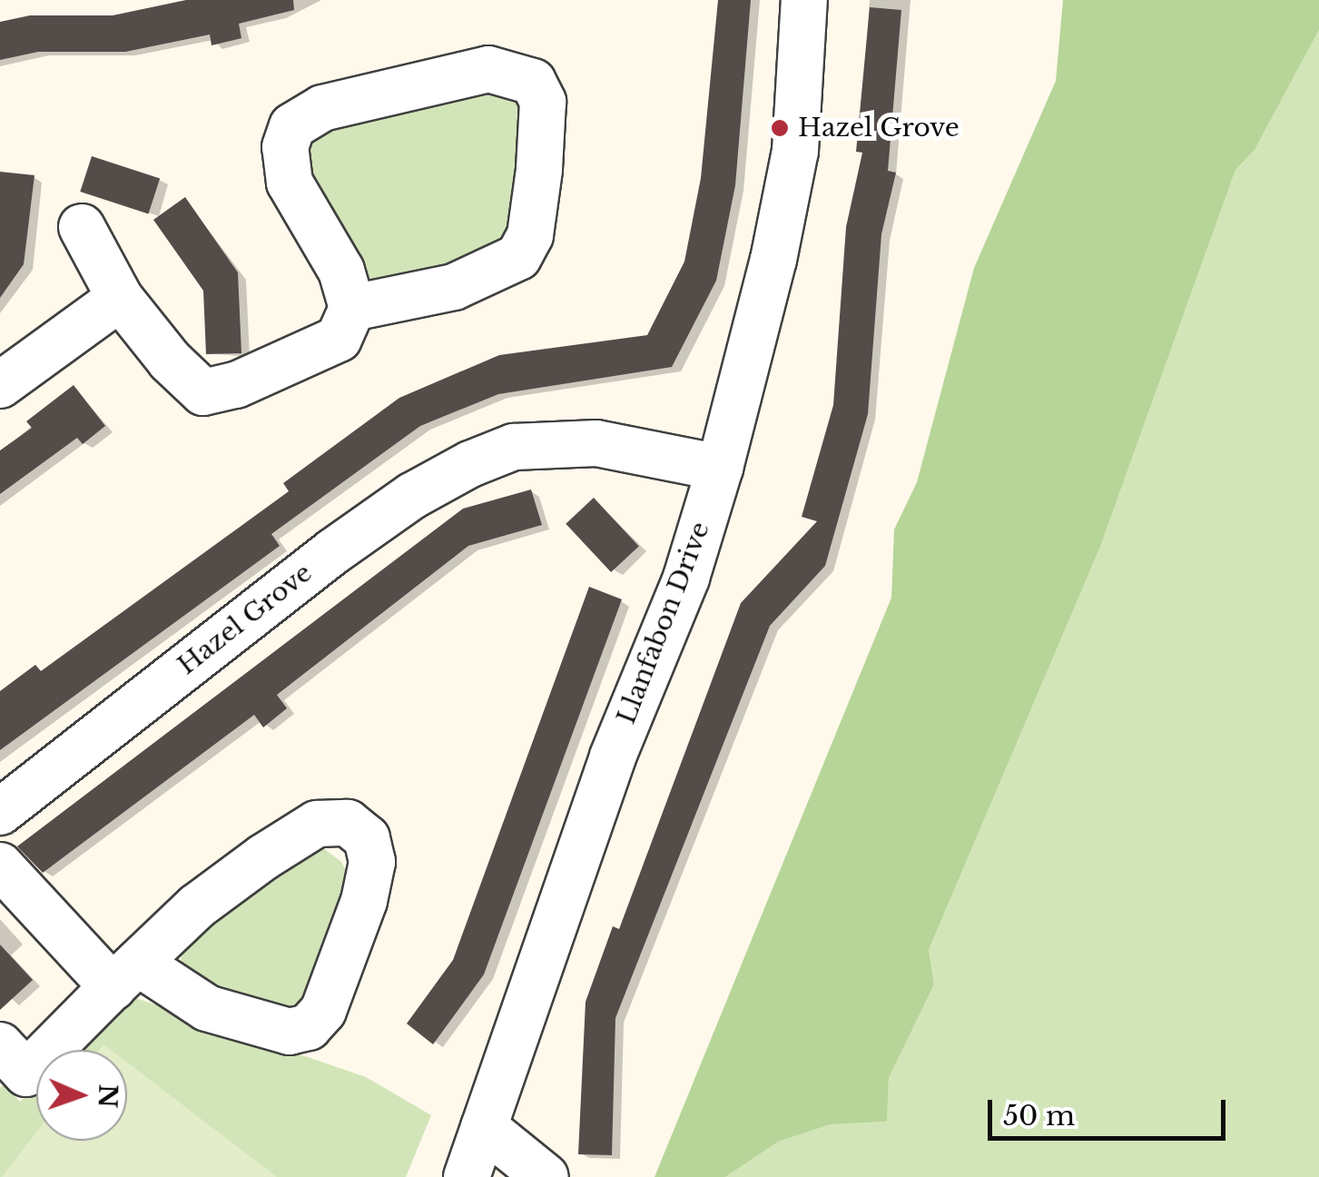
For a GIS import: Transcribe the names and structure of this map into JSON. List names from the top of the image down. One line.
{"streets":{"street":["Hazel Grove","Llanfabon Drive"]},"crossings":[["Hazel Grove","Llanfabon Drive"]],"places":["Hazel Grove"],"scale_bar":"50 m","north":"right"}
